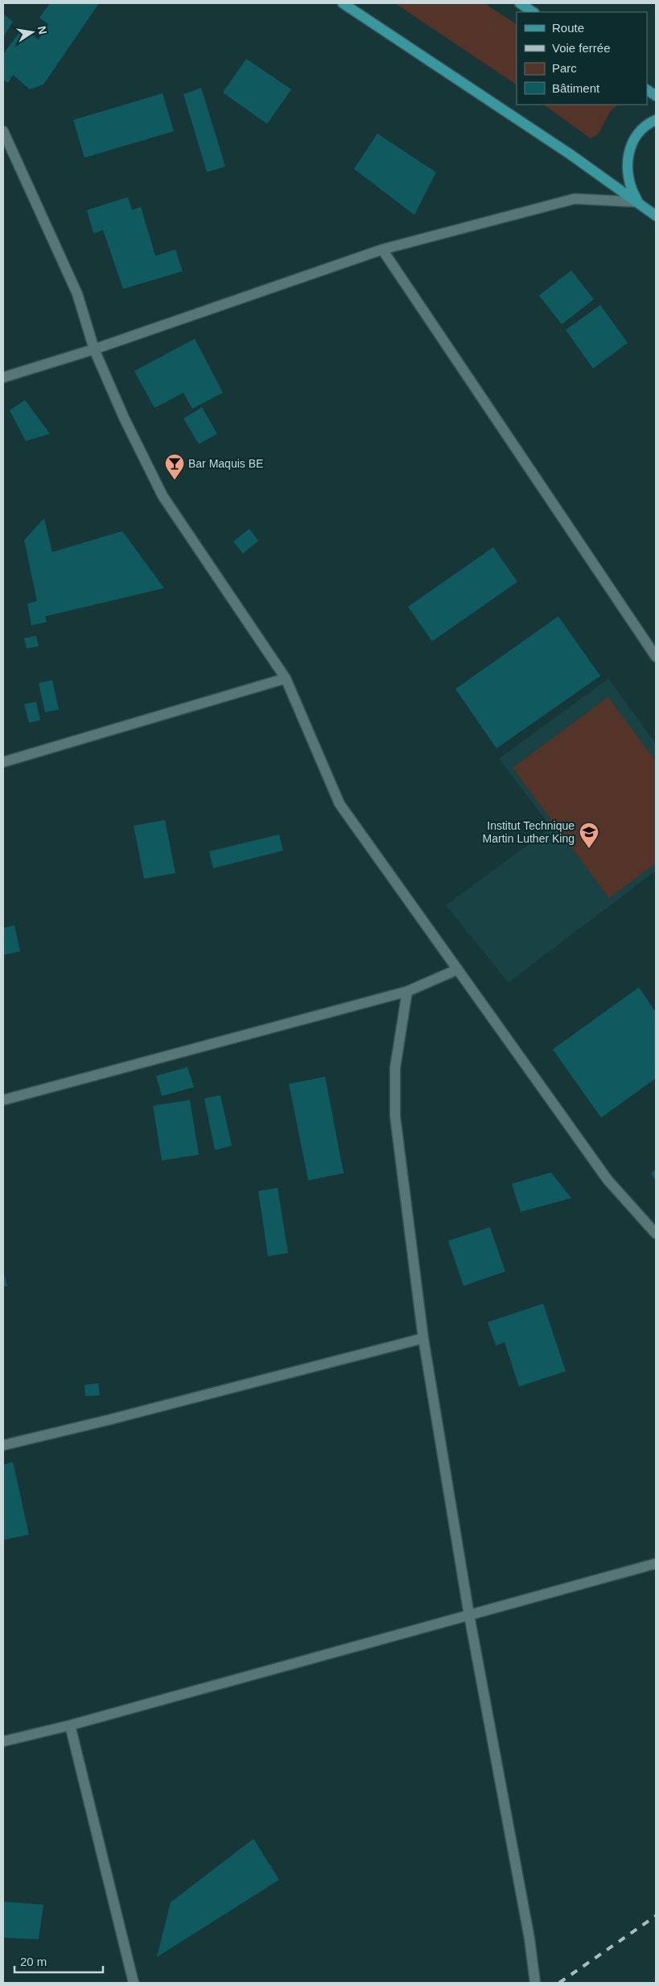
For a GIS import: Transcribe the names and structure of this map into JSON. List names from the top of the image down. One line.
{"places":{"bar":["Bar Maquis BE"],"school or university":["Institut Technique Martin Luther King"]},"legend":["Route","Voie ferrée","Parc","Bâtiment"],"scale_bar":"20 m","north":"right"}
